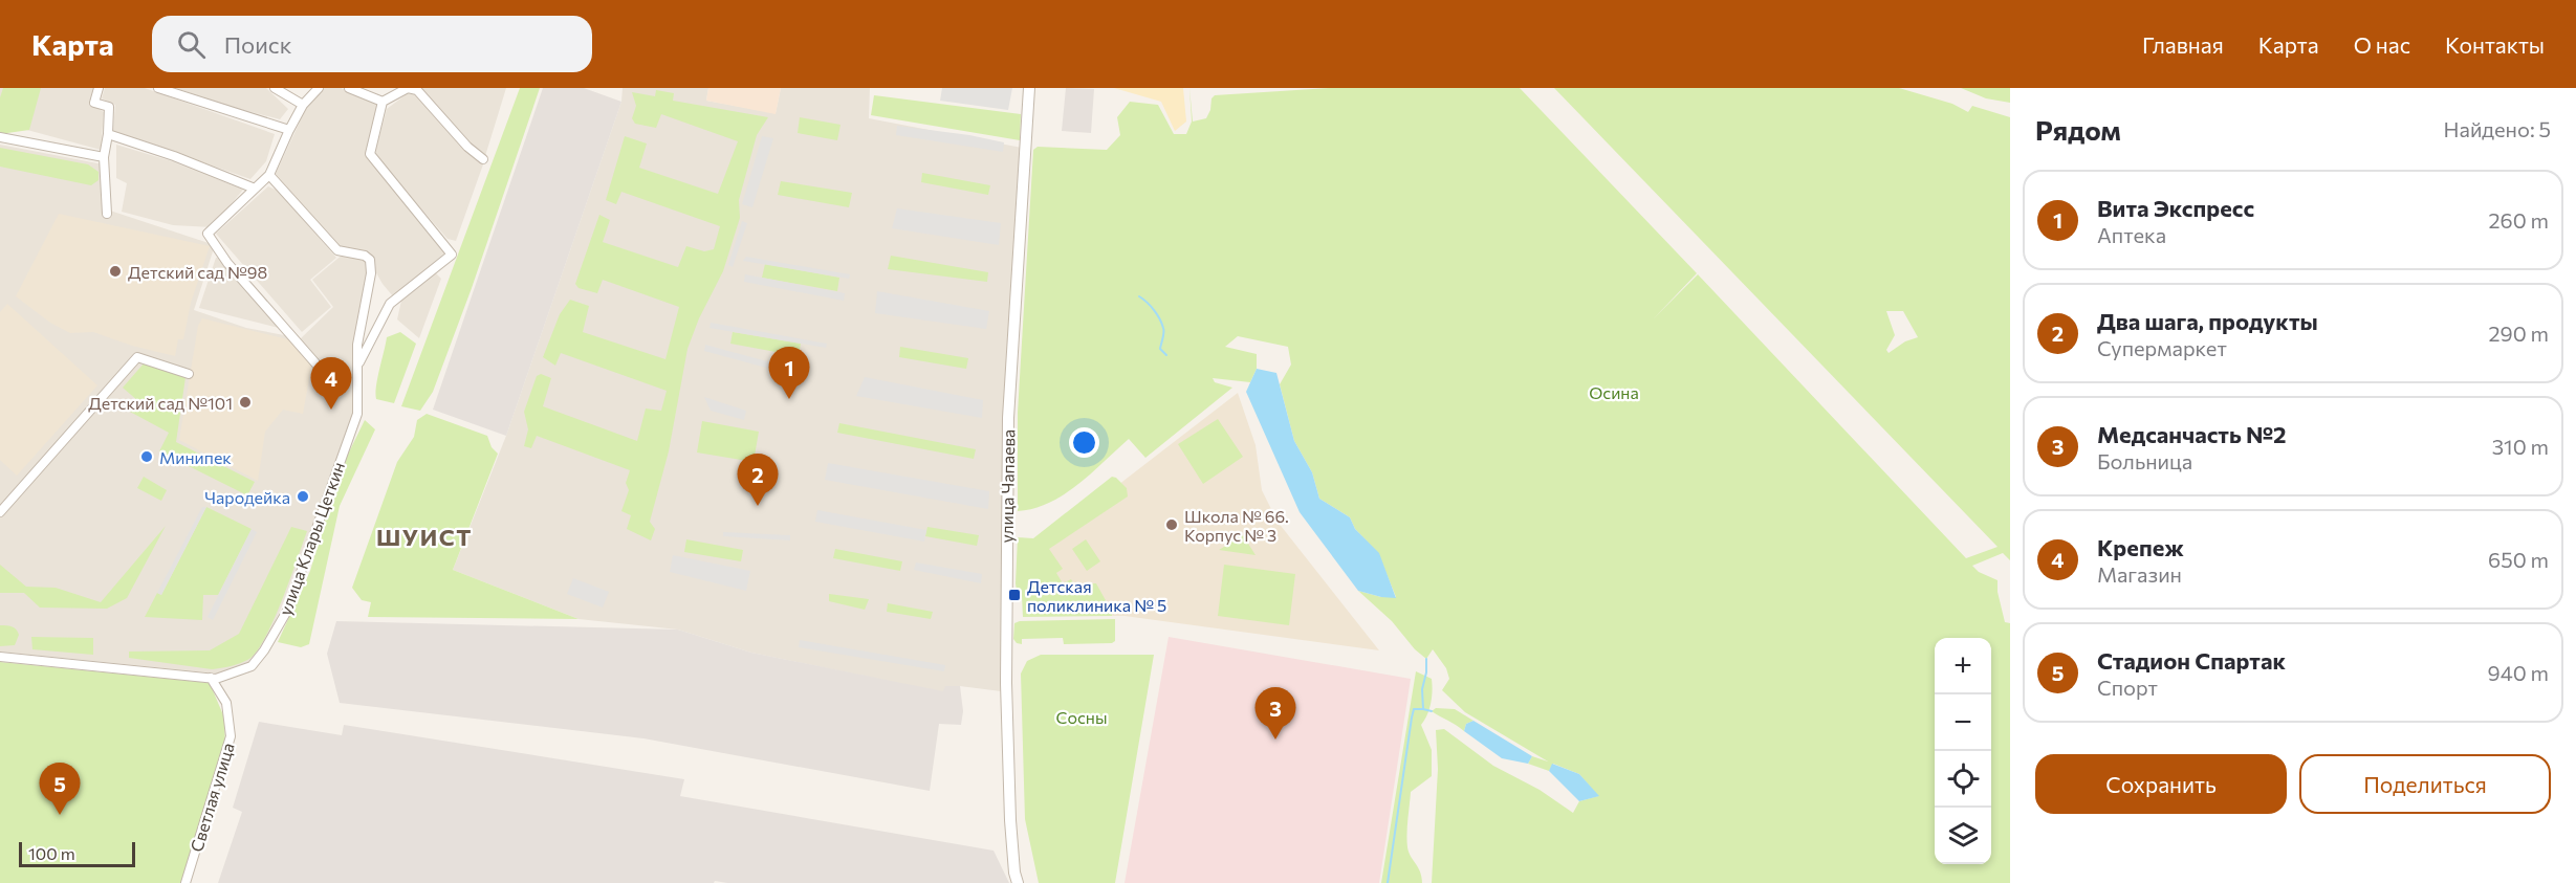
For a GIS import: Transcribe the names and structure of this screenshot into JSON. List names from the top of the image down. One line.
{"streets":{"street":["улица Чапаева","улица Клары Цеткин","Светлая улица"]},"crossings":[["улица Клары Цеткин","Светлая улица"]],"districts":["ШУИСТ"],"parks":["Осина","Сосны"],"places":{"other":["Детский сад №98","Детский сад №101","Минипек","Чародейка","Школа № 66. Корпус № 3"],"transit":["Детская поликлиника № 5"]},"scale_bar":"100 m","page":{"header":"Карта","search":"Поиск","nav":["Главная","Карта","О нас","Контакты"],"heading":["Рядом","Найдено: 5"],"list":[{"mark":"1","name":"Вита Экспресс","note":"Аптека","value":"260 m"},{"mark":"2","name":"Два шага, продукты","note":"Супермаркет","value":"290 m"},{"mark":"3","name":"Медсанчасть №2","note":"Больница","value":"310 m"},{"mark":"4","name":"Крепеж","note":"Магазин","value":"650 m"},{"mark":"5","name":"Стадион Спартак","note":"Спорт","value":"940 m"}],"pins":["1","4","2","3","5"],"map_buttons":["+","−"],"buttons":["Сохранить","Поделиться"],"scale":"100 m"}}
